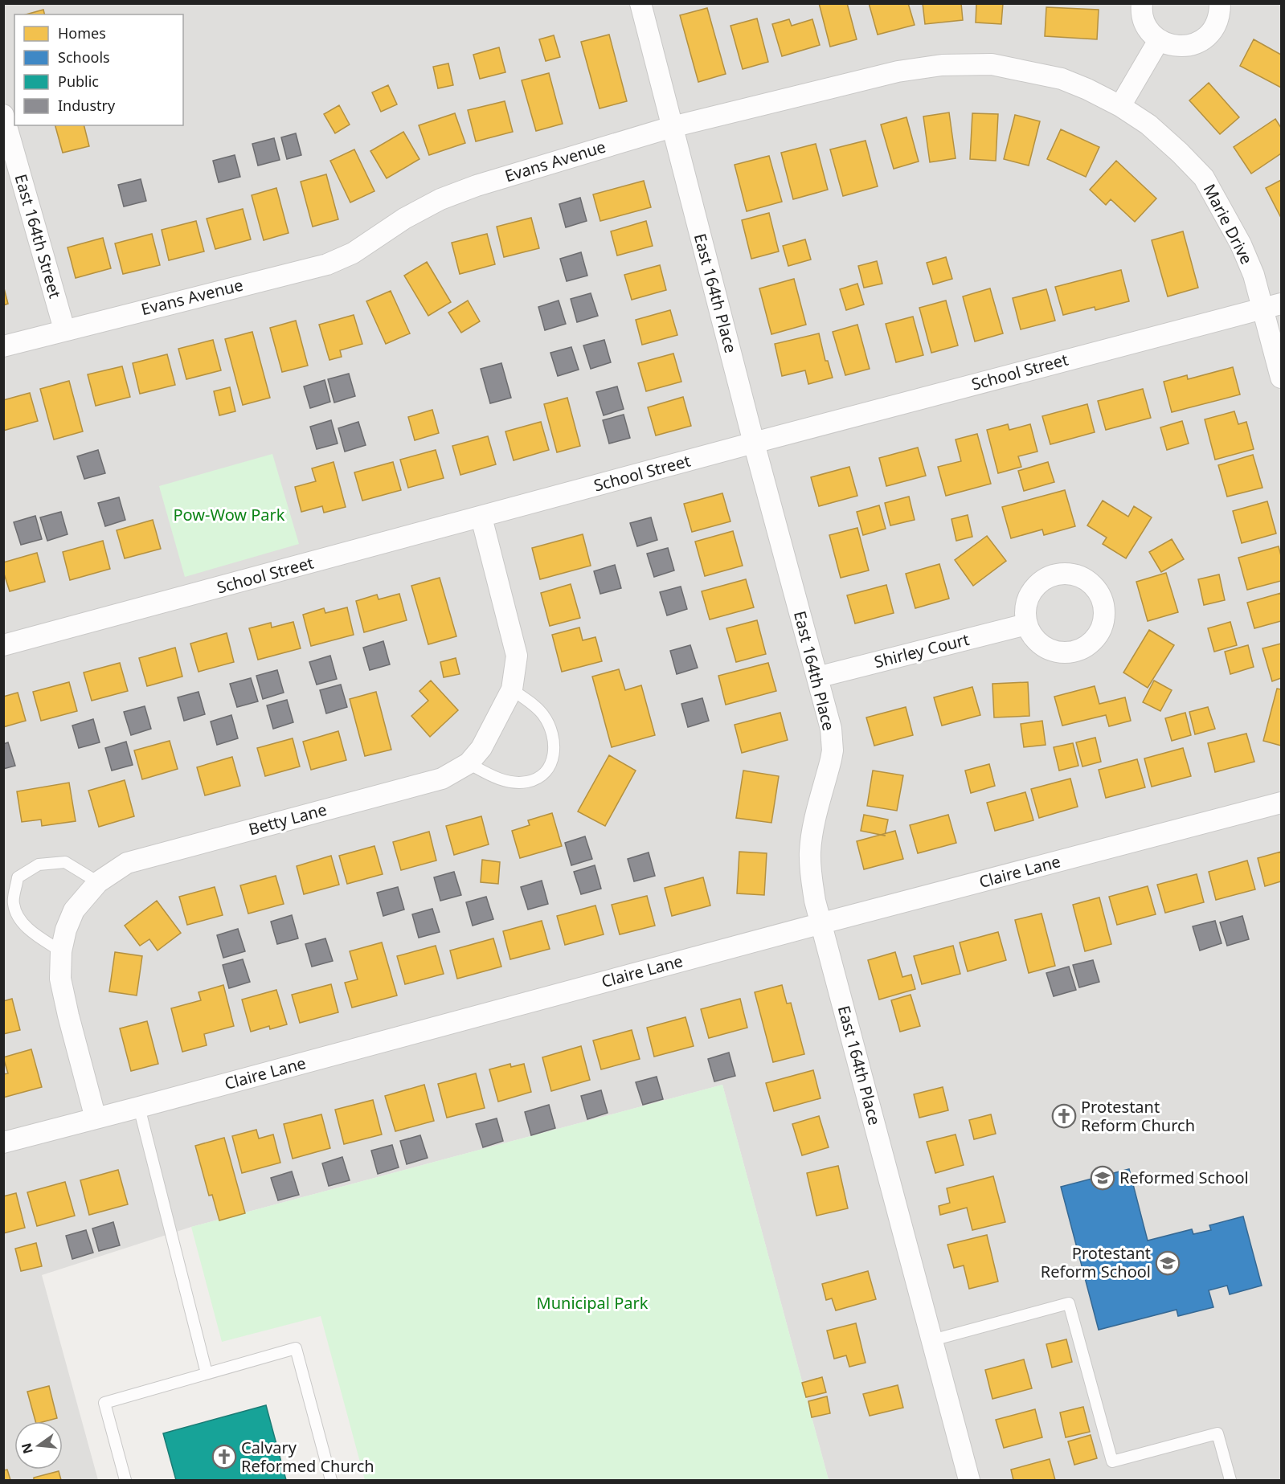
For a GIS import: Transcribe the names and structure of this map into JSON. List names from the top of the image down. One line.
{"streets":{"street":["Evans Avenue","Marie Drive","East 164th Street","East 164th Place","School Street","Shirley Court","Betty Lane","Claire Lane"]},"crossings":[["Evans Avenue","Marie Drive"],["Evans Avenue","East 164th Street"],["Evans Avenue","East 164th Place"],["Marie Drive","School Street"],["East 164th Place","School Street"],["East 164th Place","Shirley Court"],["East 164th Place","Claire Lane"],["School Street","Betty Lane"],["Betty Lane","Claire Lane"]],"parks":["Pow-Wow Park","Municipal Park"],"places":{"church":["Protestant Reform Church","Calvary Reformed Church"],"school or university":["Reformed School","Protestant Reform School"]},"legend":["Homes","Schools","Public","Industry"],"north":"left"}
